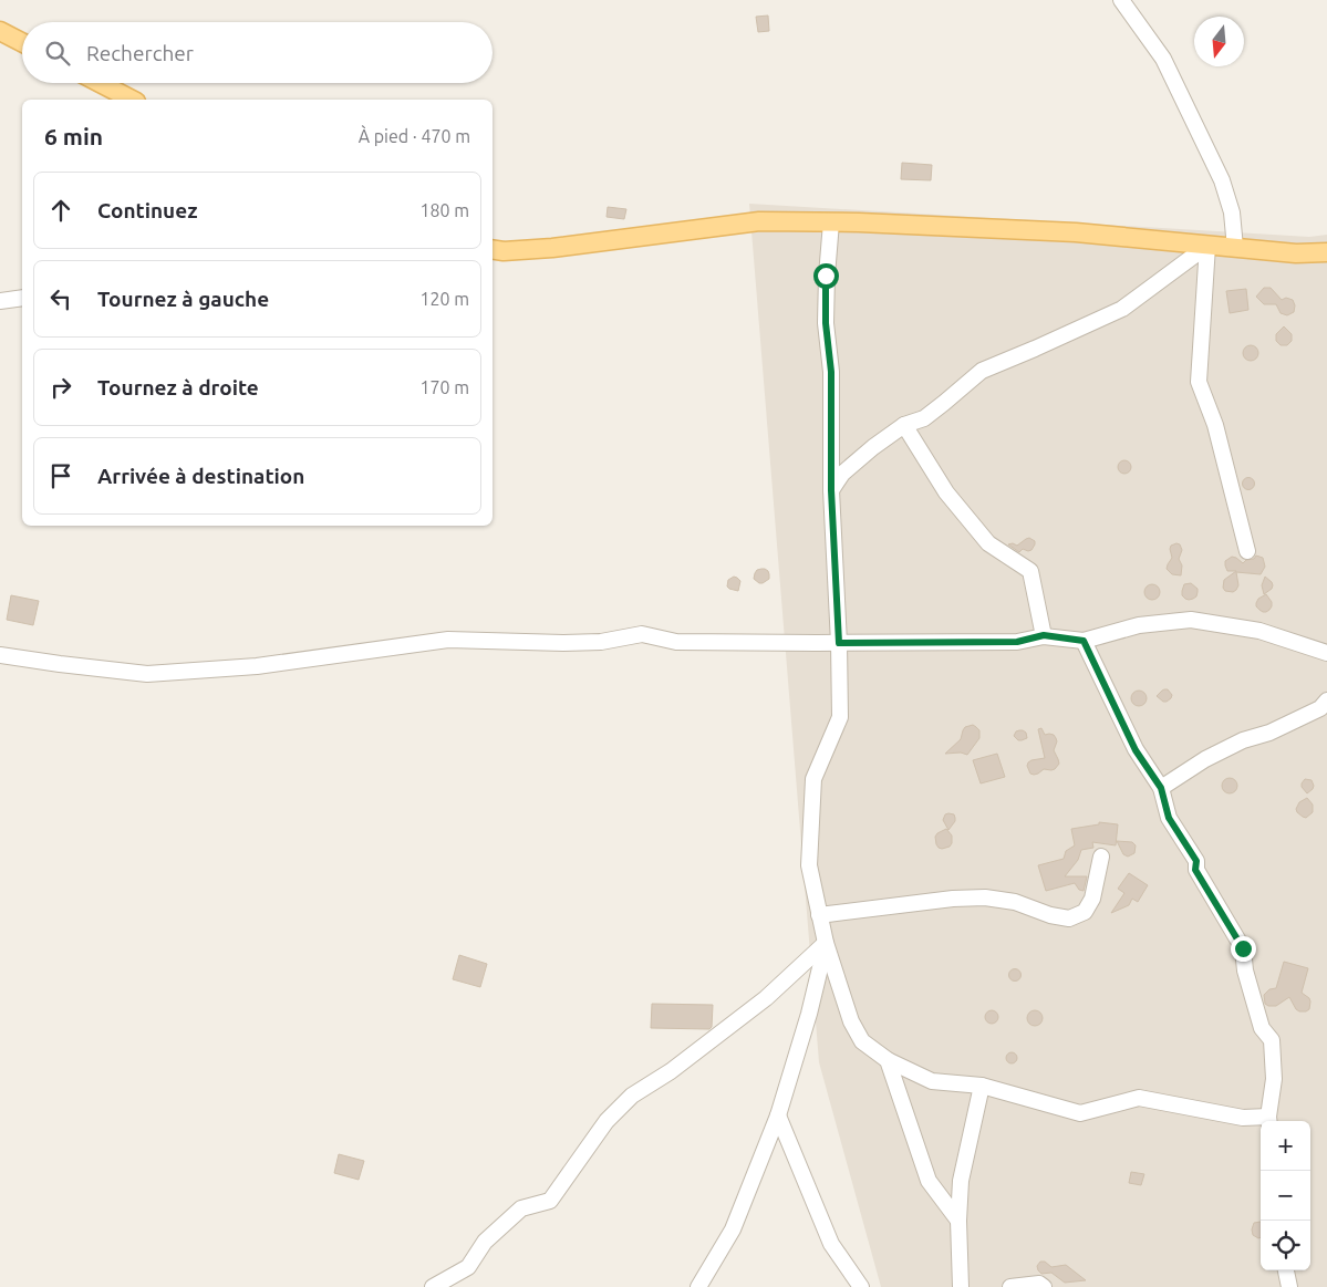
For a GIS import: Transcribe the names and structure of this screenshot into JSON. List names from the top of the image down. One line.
{"north":"bottom","page":{"search":"Rechercher","heading":["6 min","À pied · 470 m"],"list":[["Continuez","180 m"],["Tournez à gauche","120 m"],["Tournez à droite","170 m"],"Arrivée à destination"],"map_buttons":["+","−"]}}
